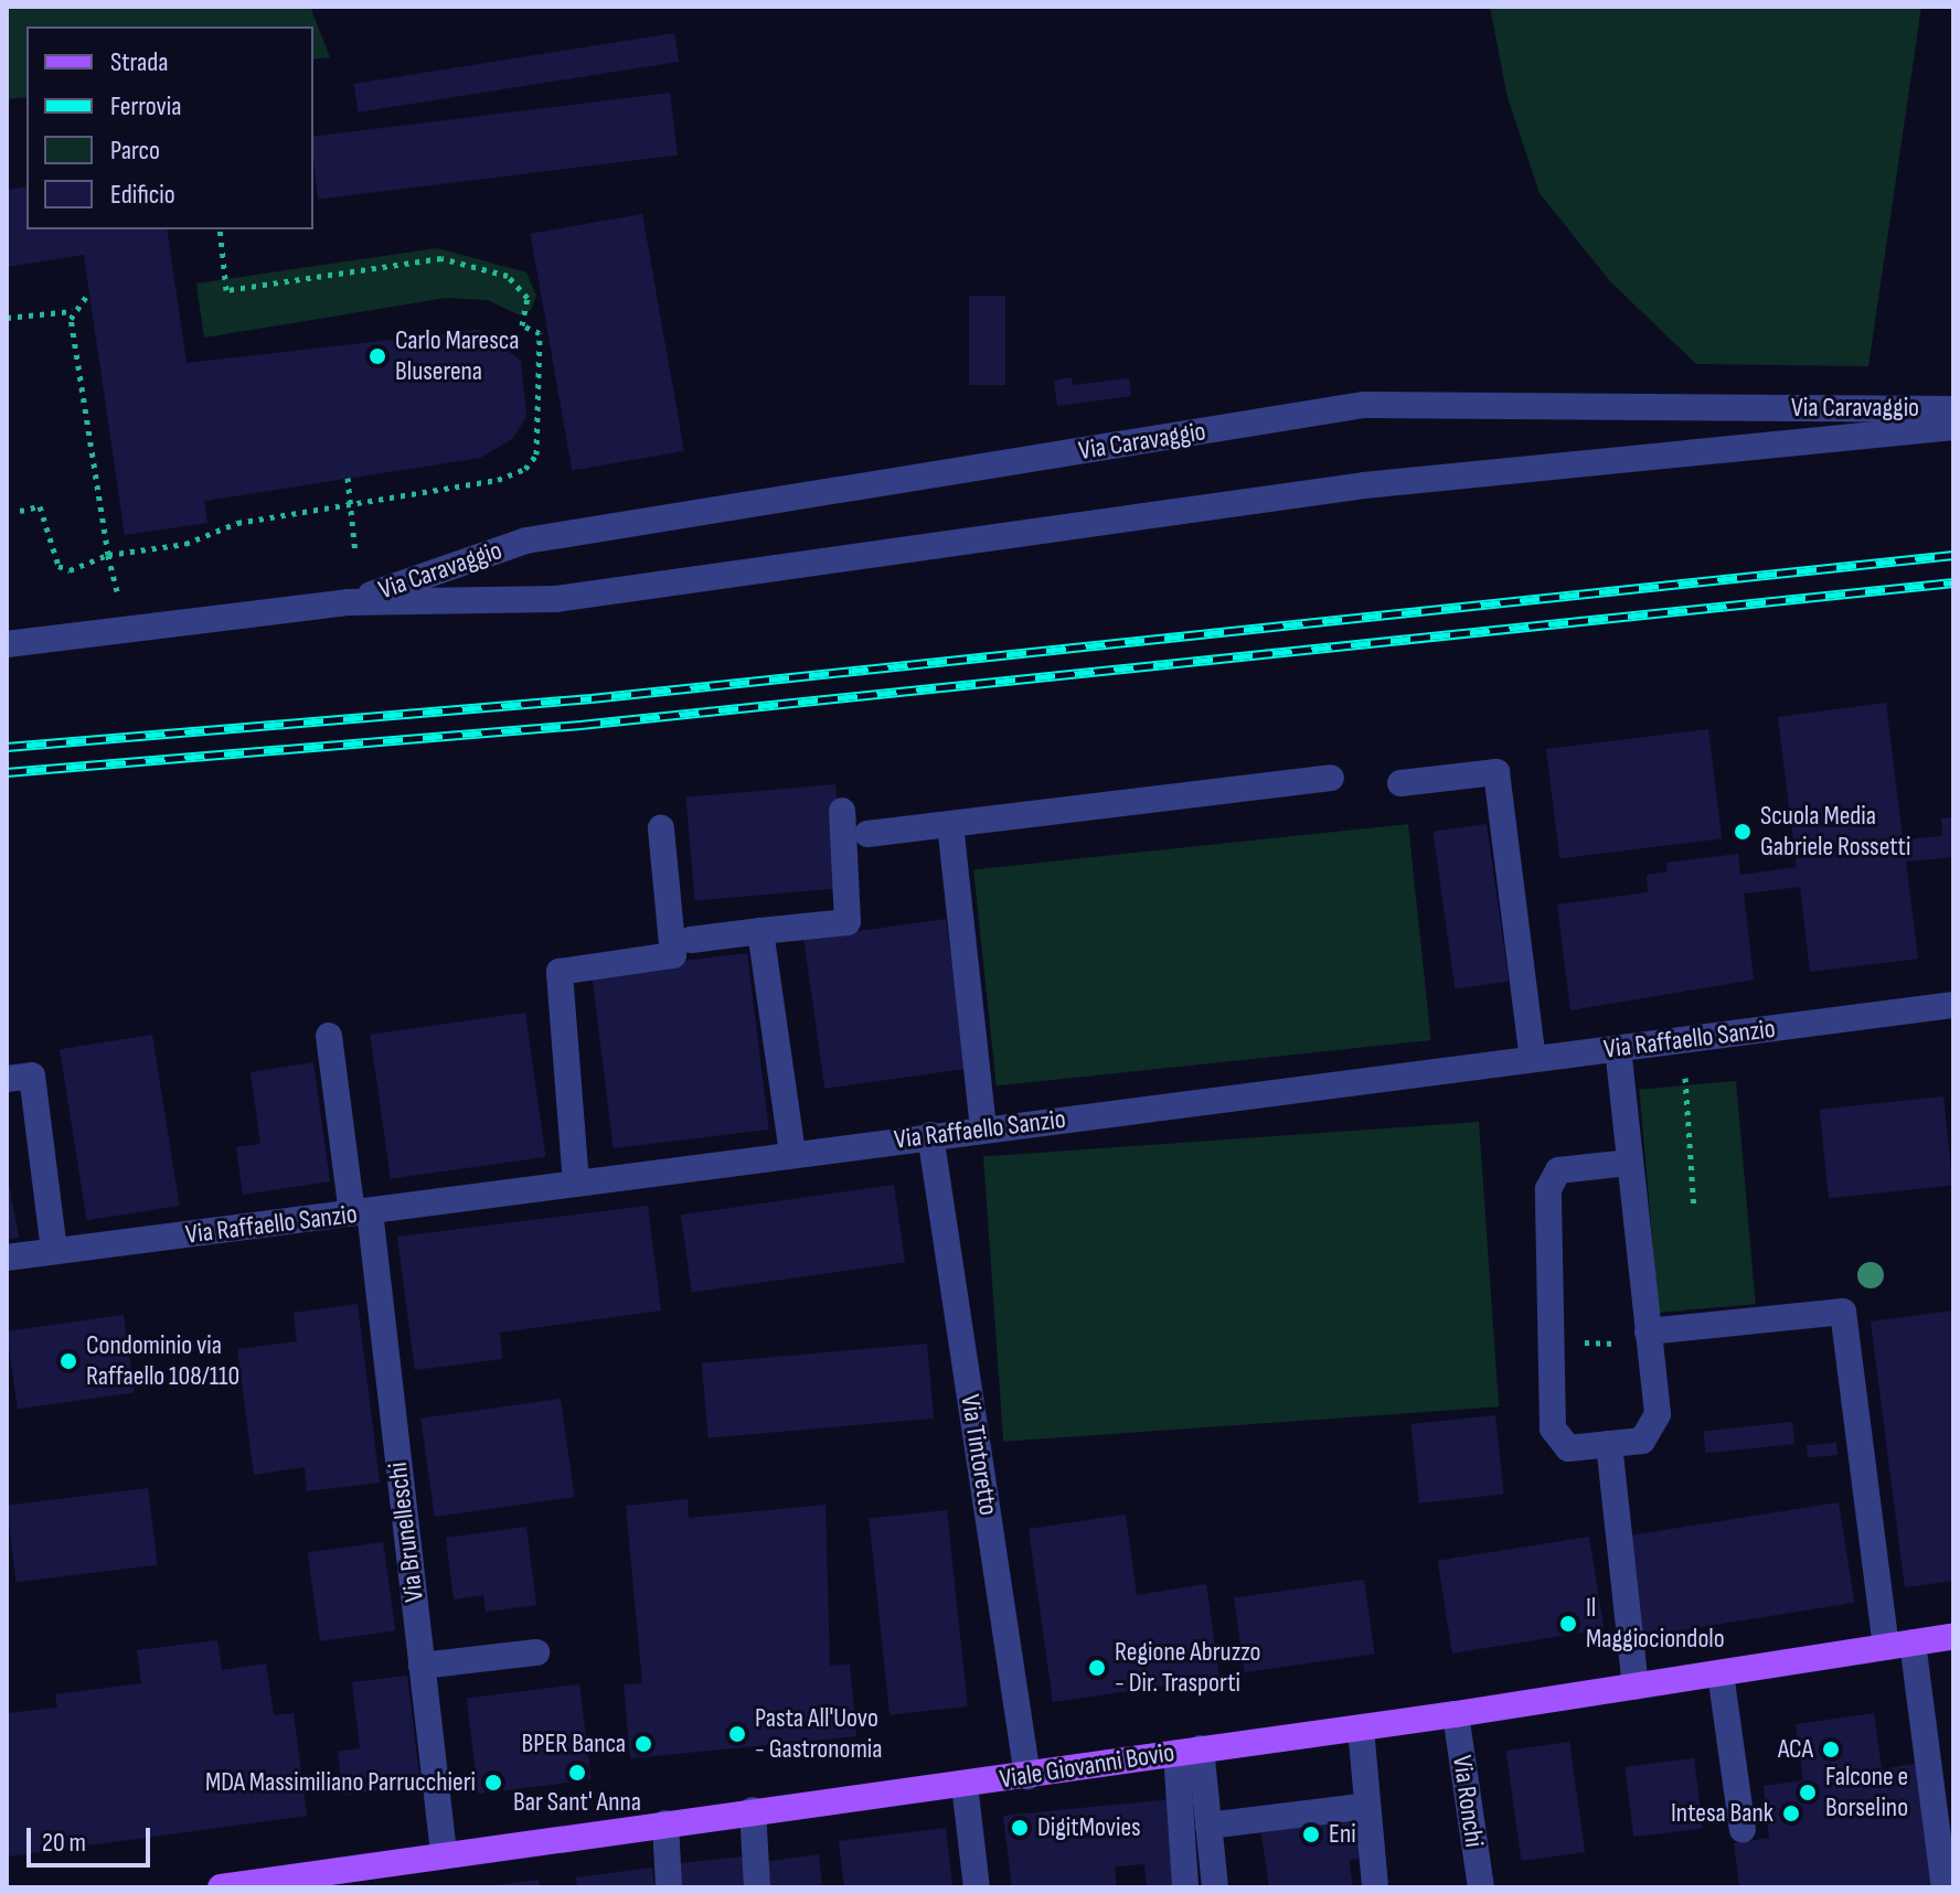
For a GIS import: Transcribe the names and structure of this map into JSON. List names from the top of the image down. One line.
{"streets":{"main road":["Viale Giovanni Bovio"],"street":["Via Caravaggio","Via Raffaello Sanzio","Via Tintoretto","Via Brunelleschi","Via Ronchi"]},"crossings":[["Via Raffaello Sanzio","Via Tintoretto"],["Via Raffaello Sanzio","Via Brunelleschi"],["Via Tintoretto","Viale Giovanni Bovio"],["Via Brunelleschi","Viale Giovanni Bovio"],["Viale Giovanni Bovio","Via Ronchi"]],"places":["Carlo Maresca Bluserena","Scuola Media Gabriele Rossetti","Condominio via Raffaello 108/110","Il Maggiociondolo","Regione Abruzzo - Dir. Trasporti","Pasta All'Uovo - Gastronomia","BPER Banca","ACA","Bar Sant' Anna","MDA Massimiliano Parrucchieri","Falcone e Borselino","Intesa Bank","DigitMovies","Eni"],"legend":["Strada","Ferrovia","Parco","Edificio"],"scale_bar":"20 m"}
